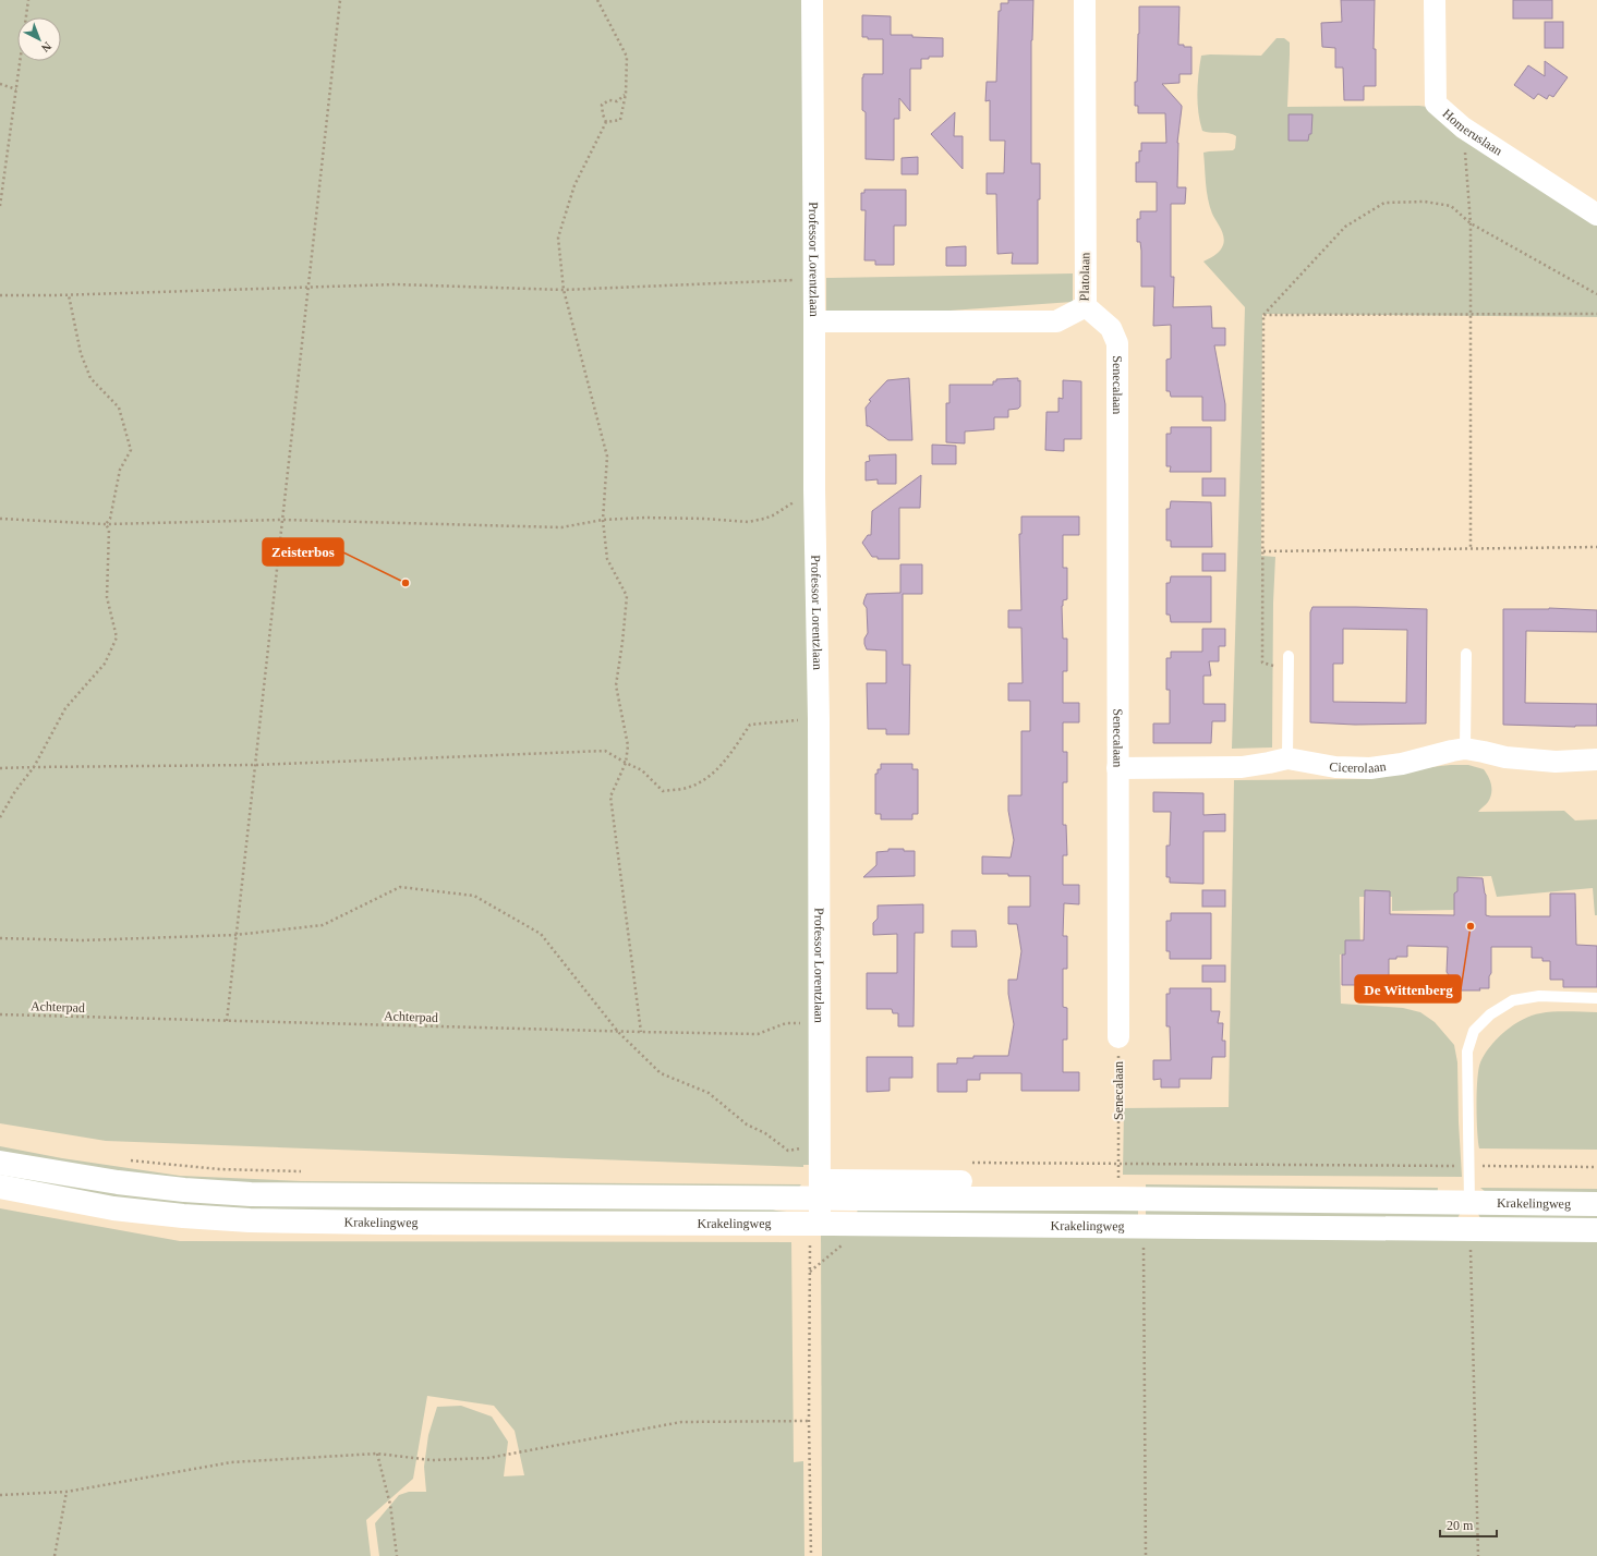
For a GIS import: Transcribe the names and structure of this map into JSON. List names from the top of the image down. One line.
{"streets":{"main road":["Krakelingweg"],"street":["Homeruslaan","Professor Lorentzlaan","Platolaan","Senecalaan","Cicerolaan"],"path":["Achterpad"]},"crossings":[["Professor Lorentzlaan","Platolaan"],["Professor Lorentzlaan","Achterpad"],["Professor Lorentzlaan","Krakelingweg"],["Platolaan","Senecalaan"],["Senecalaan","Cicerolaan"]],"places":["Zeisterbos","De Wittenberg"],"scale_bar":"20 m","north":"bottom right"}
